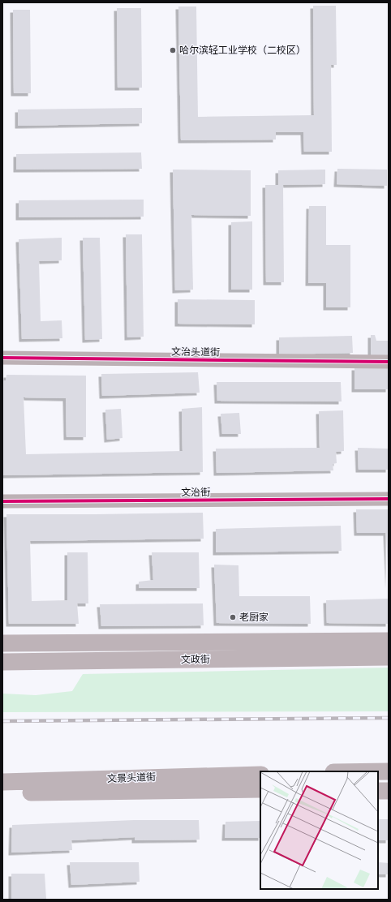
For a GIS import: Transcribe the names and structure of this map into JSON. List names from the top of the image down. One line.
{"streets":{"main road":["文政街","文景头道街"],"street":["文治头道街","文治街"]},"places":["哈尔滨轻工业学校（二校区）","老厨家"]}
